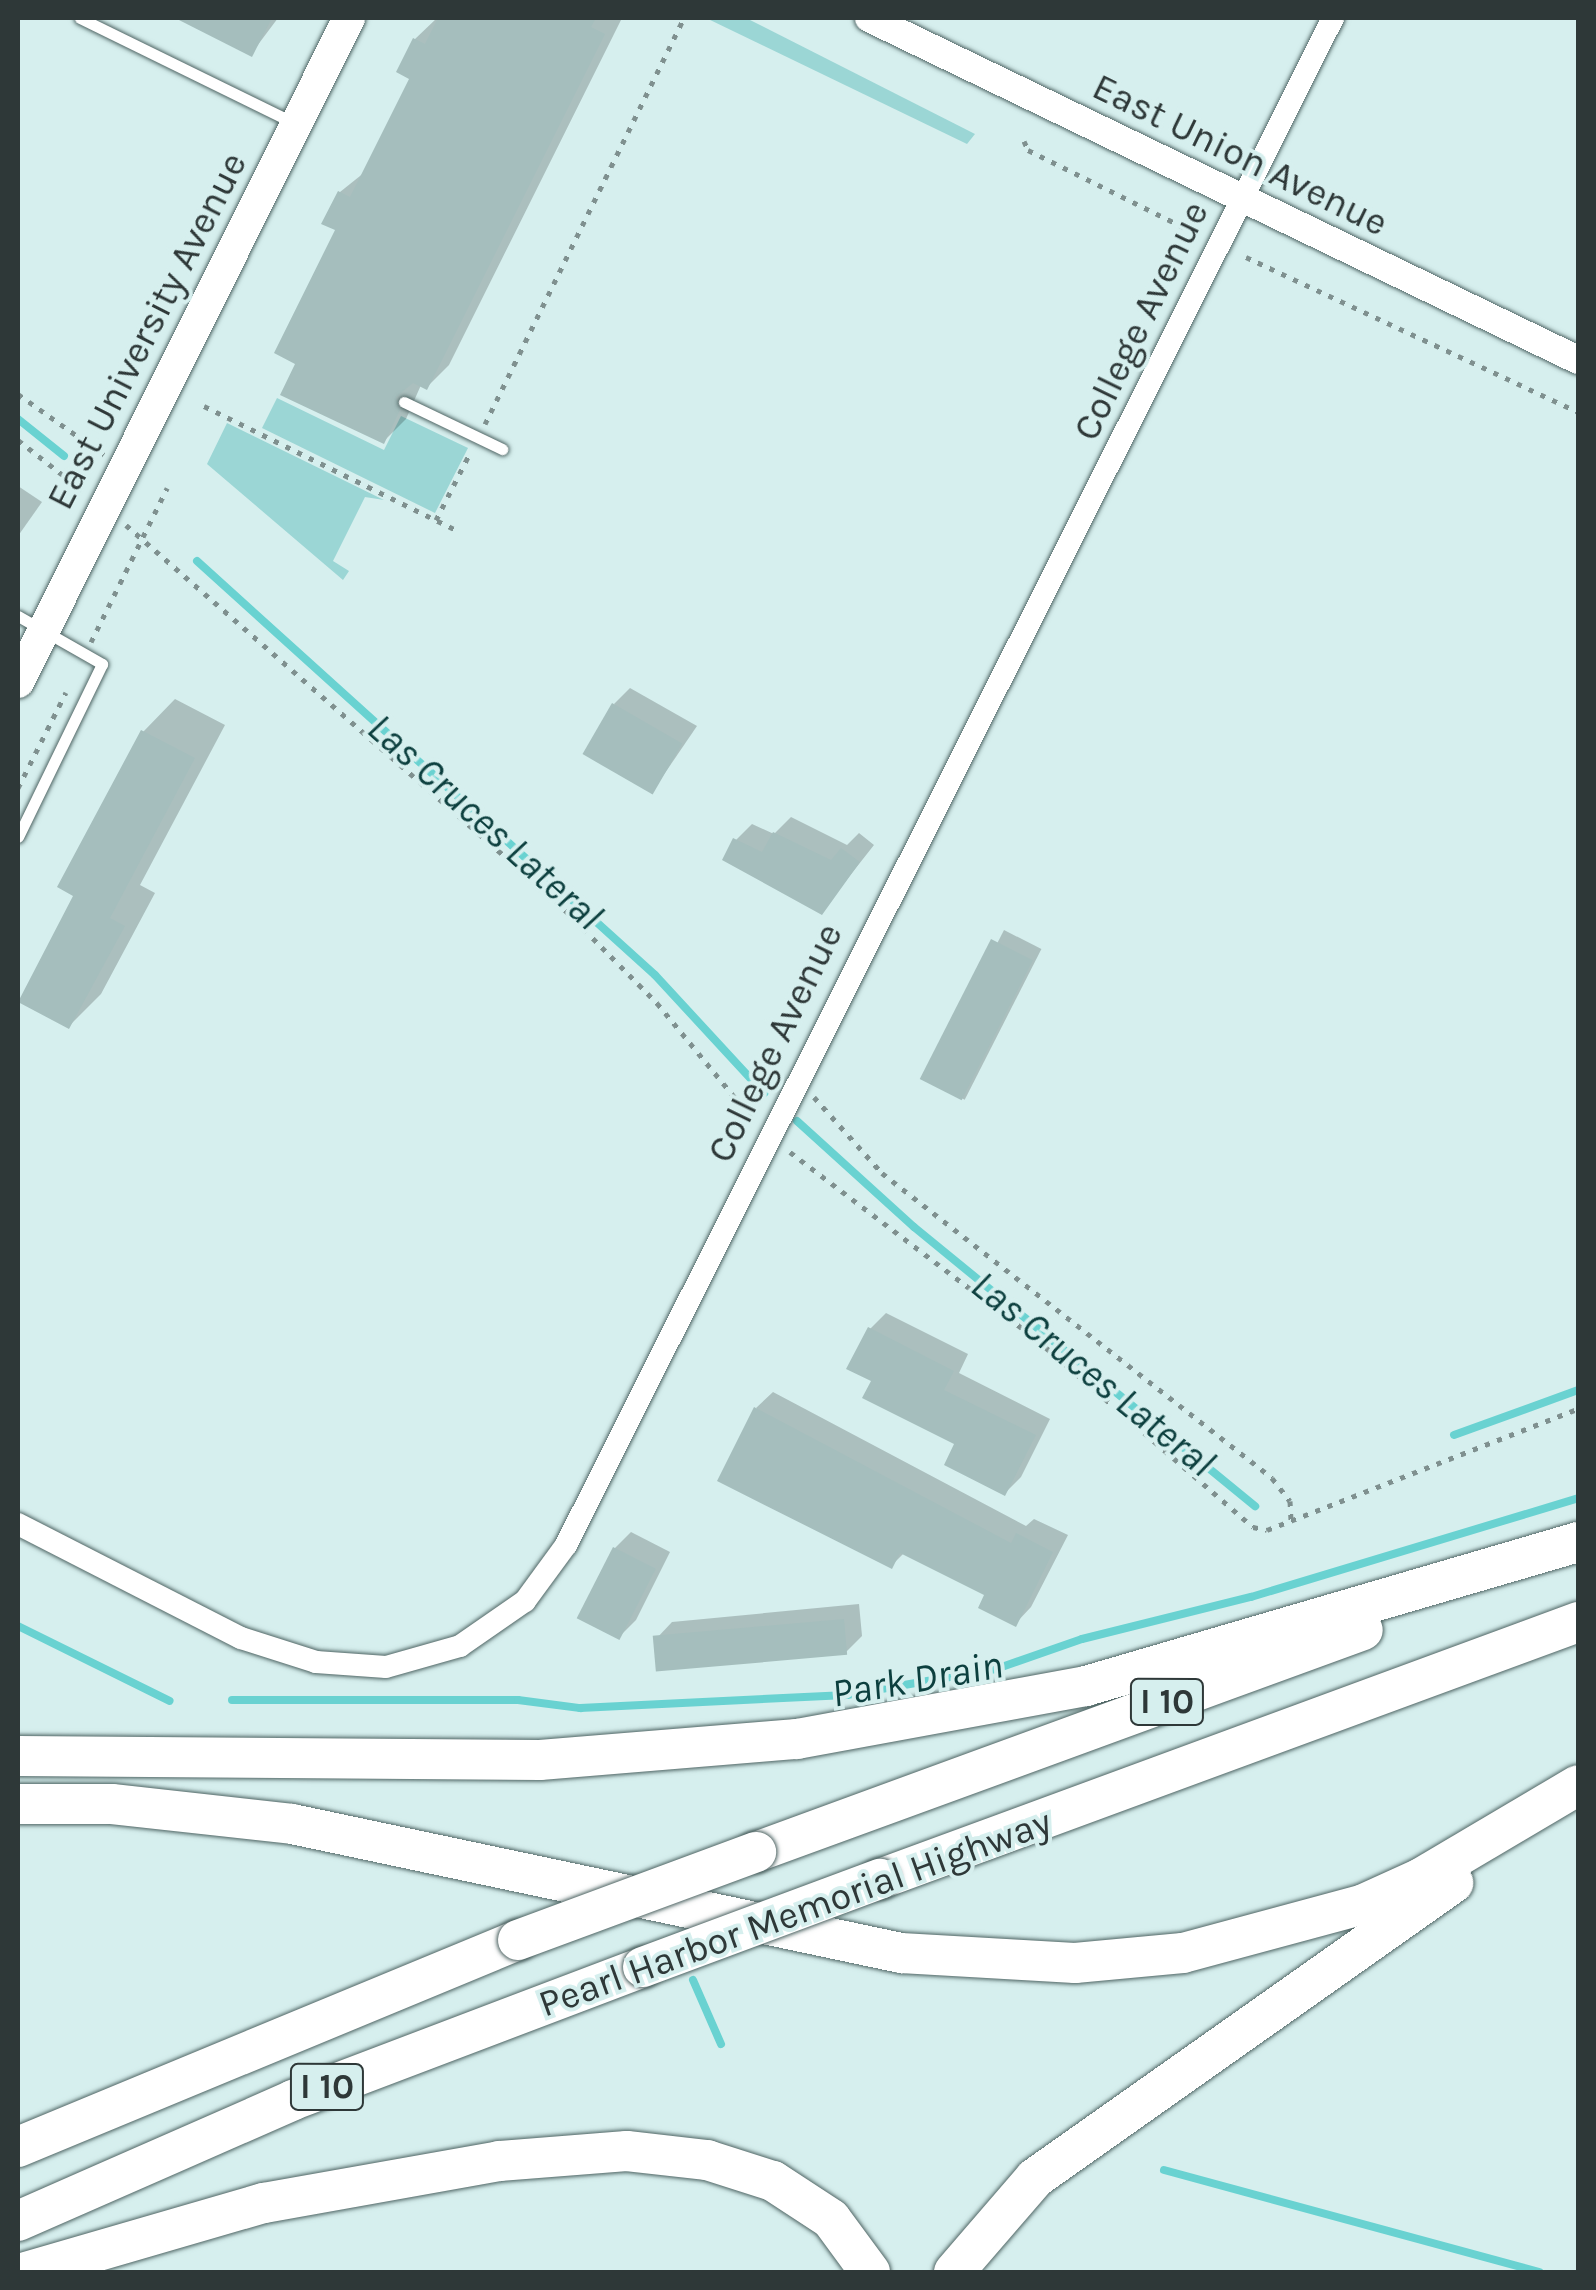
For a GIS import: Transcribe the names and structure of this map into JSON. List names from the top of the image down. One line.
{"streets":{"highway":["I 10","Pearl Harbor Memorial Highway"],"main road":["East University Avenue"],"street":["East Union Avenue","College Avenue"]},"crossings":[["East Union Avenue","College Avenue"]],"water":["Las Cruces Lateral","Park Drain"]}
